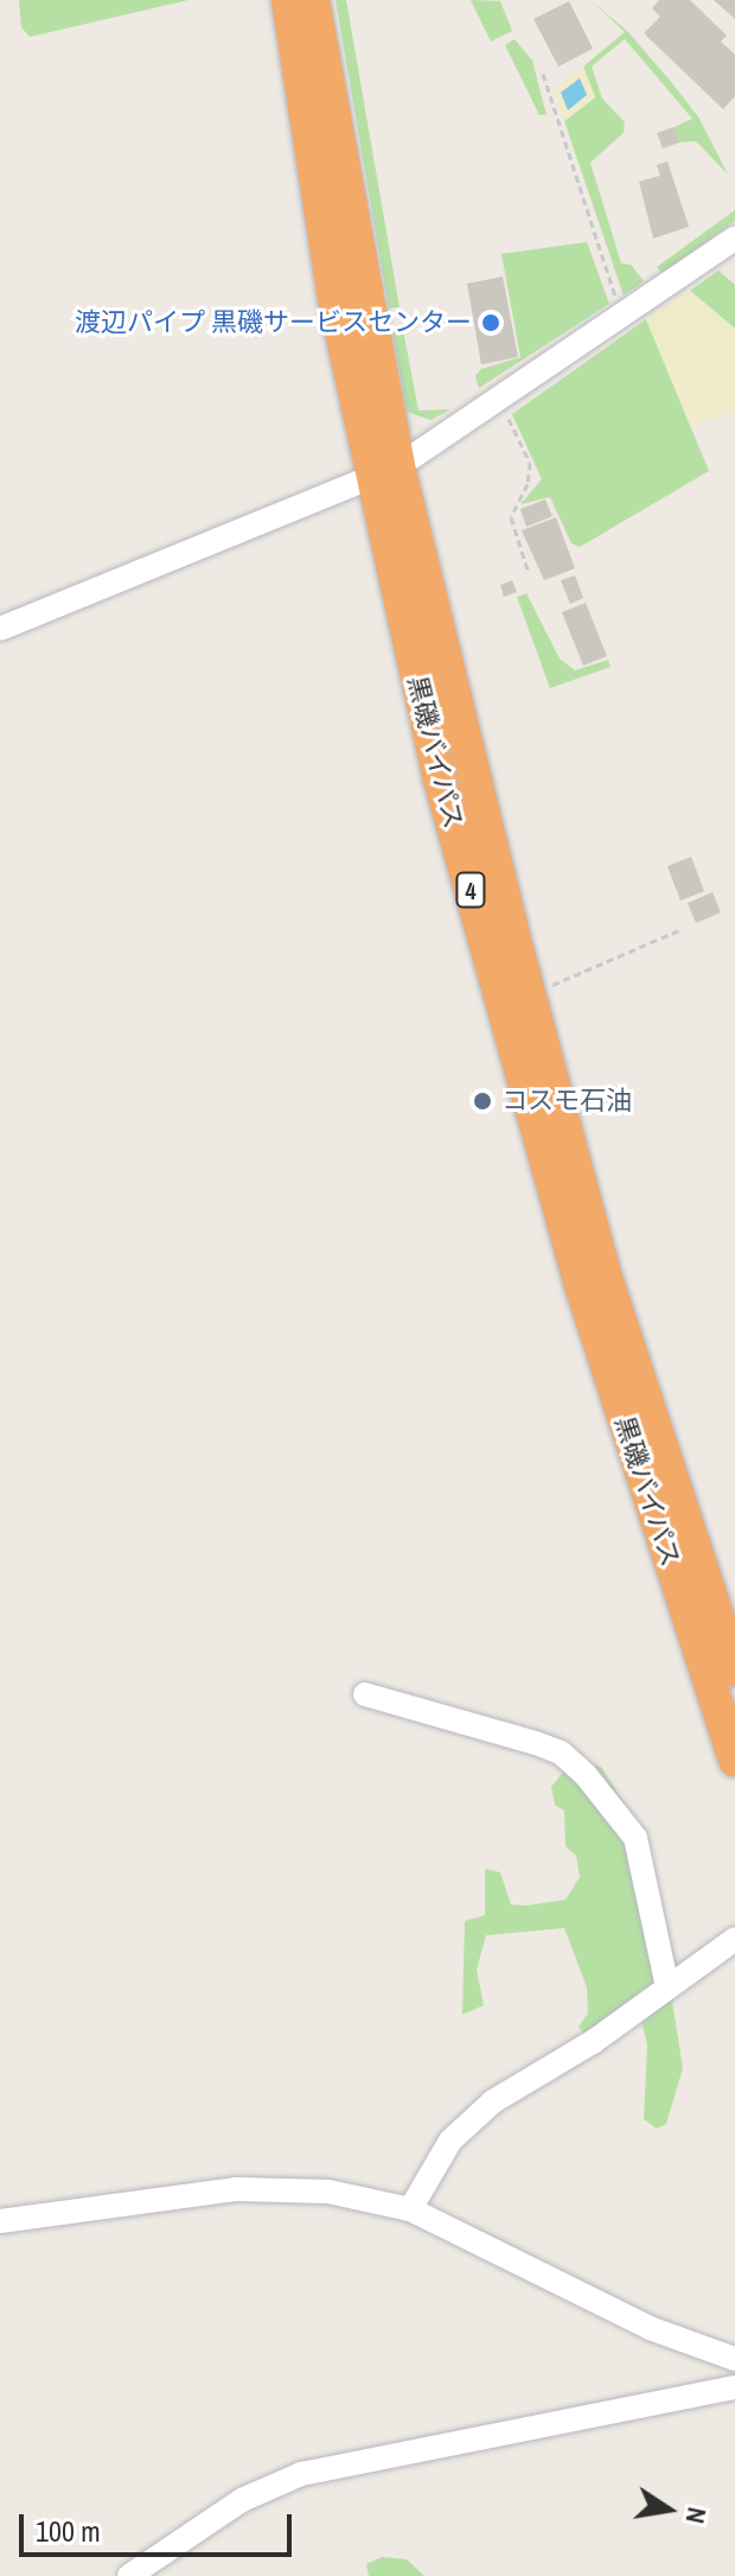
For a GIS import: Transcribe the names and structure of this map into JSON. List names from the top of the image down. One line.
{"streets":{"highway":["黒磯バイパス","4"]},"places":["渡辺パイプ 黒磯サービスセンター","コスモ石油"],"scale_bar":"100 m","north":"right"}
